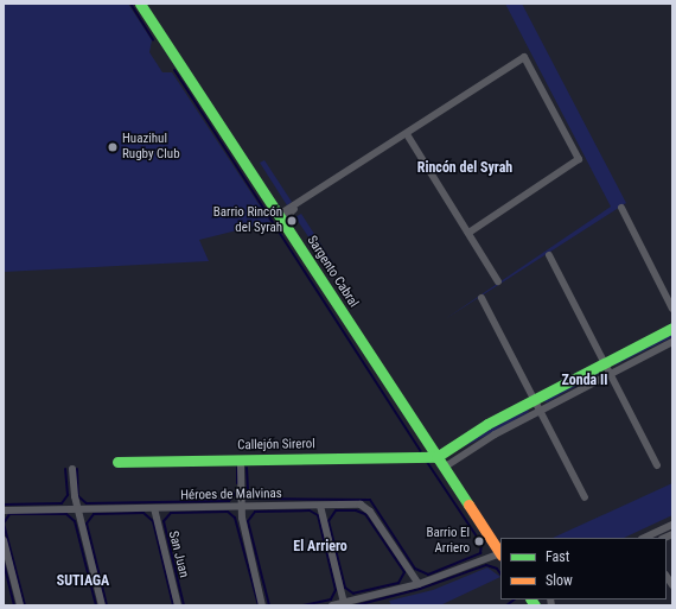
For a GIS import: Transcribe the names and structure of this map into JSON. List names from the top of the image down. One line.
{"streets":{"main road":["Sargento Cabral","Callejón Sirerol"],"street":["Héroes de Malvinas","San Juan"]},"crossings":[["Sargento Cabral","Callejón Sirerol"],["Héroes de Malvinas","San Juan"]],"districts":["Rincón del Syrah","Zonda II","El Arriero","SUTIAGA"],"places":["Huazihul Rugby Club","Barrio Rincón del Syrah","Barrio El Arriero"],"legend":["Fast","Slow"]}
